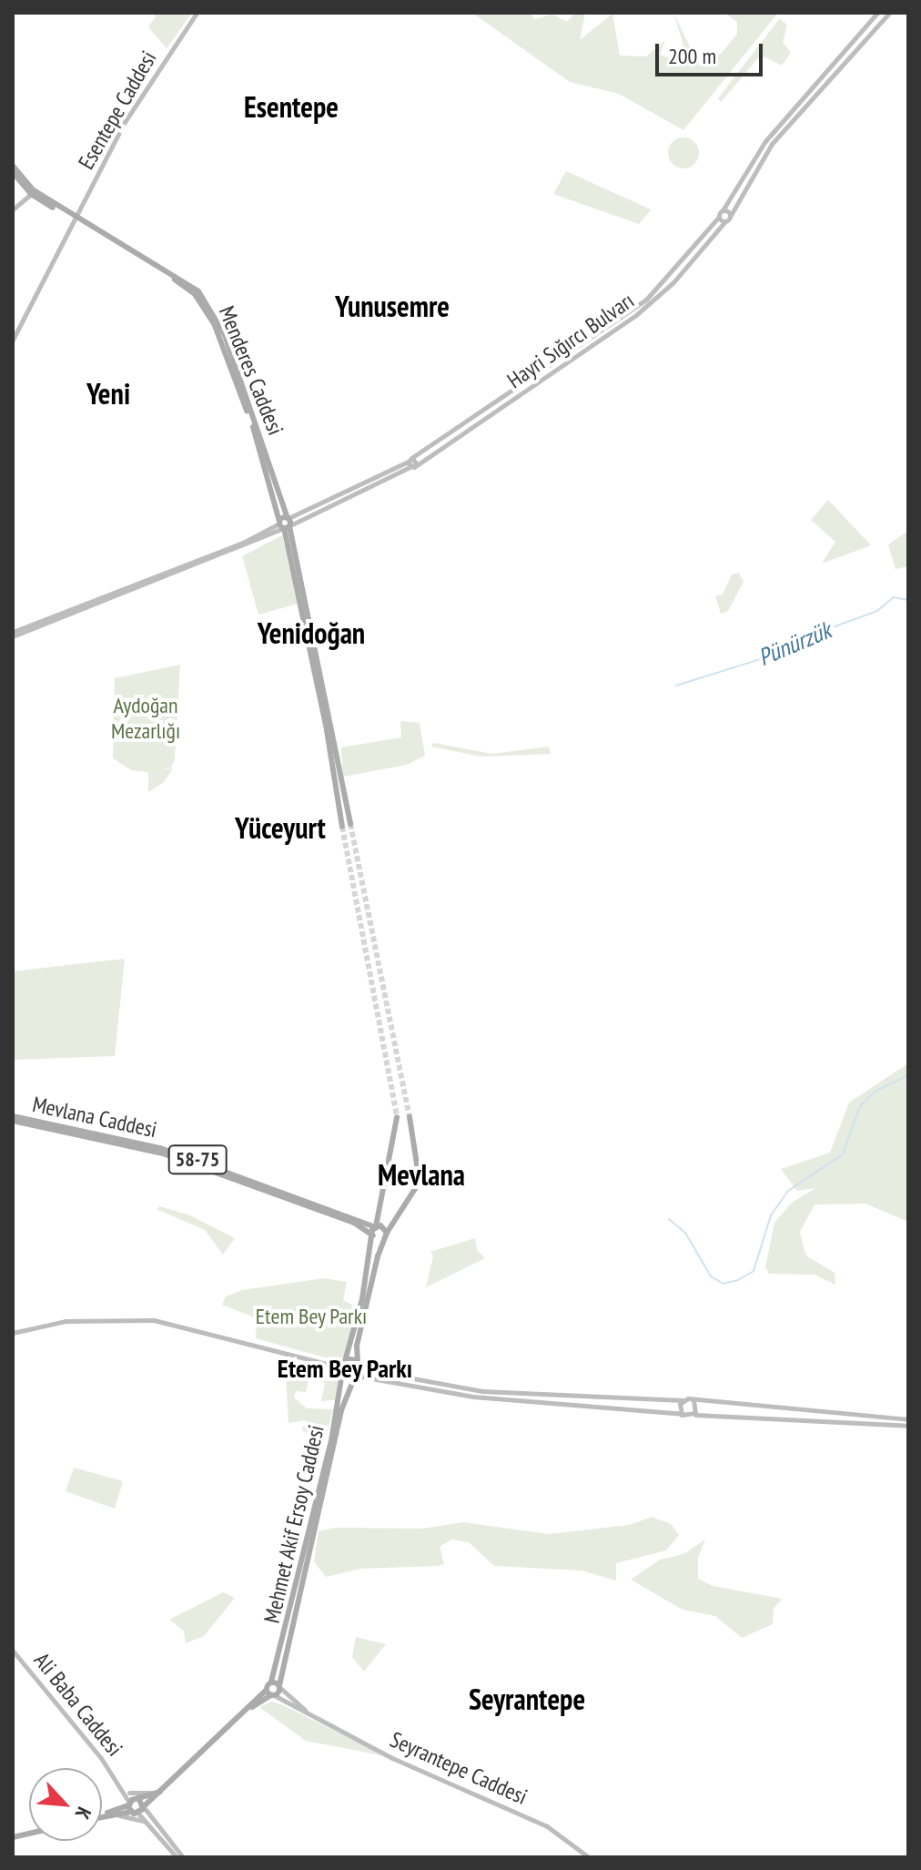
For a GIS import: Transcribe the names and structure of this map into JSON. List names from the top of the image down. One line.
{"streets":{"main road":["Menderes Caddesi","Mevlana Caddesi","58-75","Mehmet Akif Ersoy Caddesi"],"street":["Esentepe Caddesi","Hayri Sığırcı Bulvarı","Ali Baba Caddesi","Seyrantepe Caddesi"]},"crossings":[["Esentepe Caddesi","Menderes Caddesi"],["Hayri Sığırcı Bulvarı","Menderes Caddesi"],["Mevlana Caddesi","Mehmet Akif Ersoy Caddesi"],["Mehmet Akif Ersoy Caddesi","Seyrantepe Caddesi"]],"districts":["Esentepe","Yunusemre","Yeni","Yenidoğan","Yüceyurt","Mevlana","Etem Bey Parkı","Seyrantepe"],"water":["Pünürzük"],"parks":["Aydoğan Mezarlığı","Etem Bey Parkı"],"scale_bar":"200 m","north":"bottom right"}
